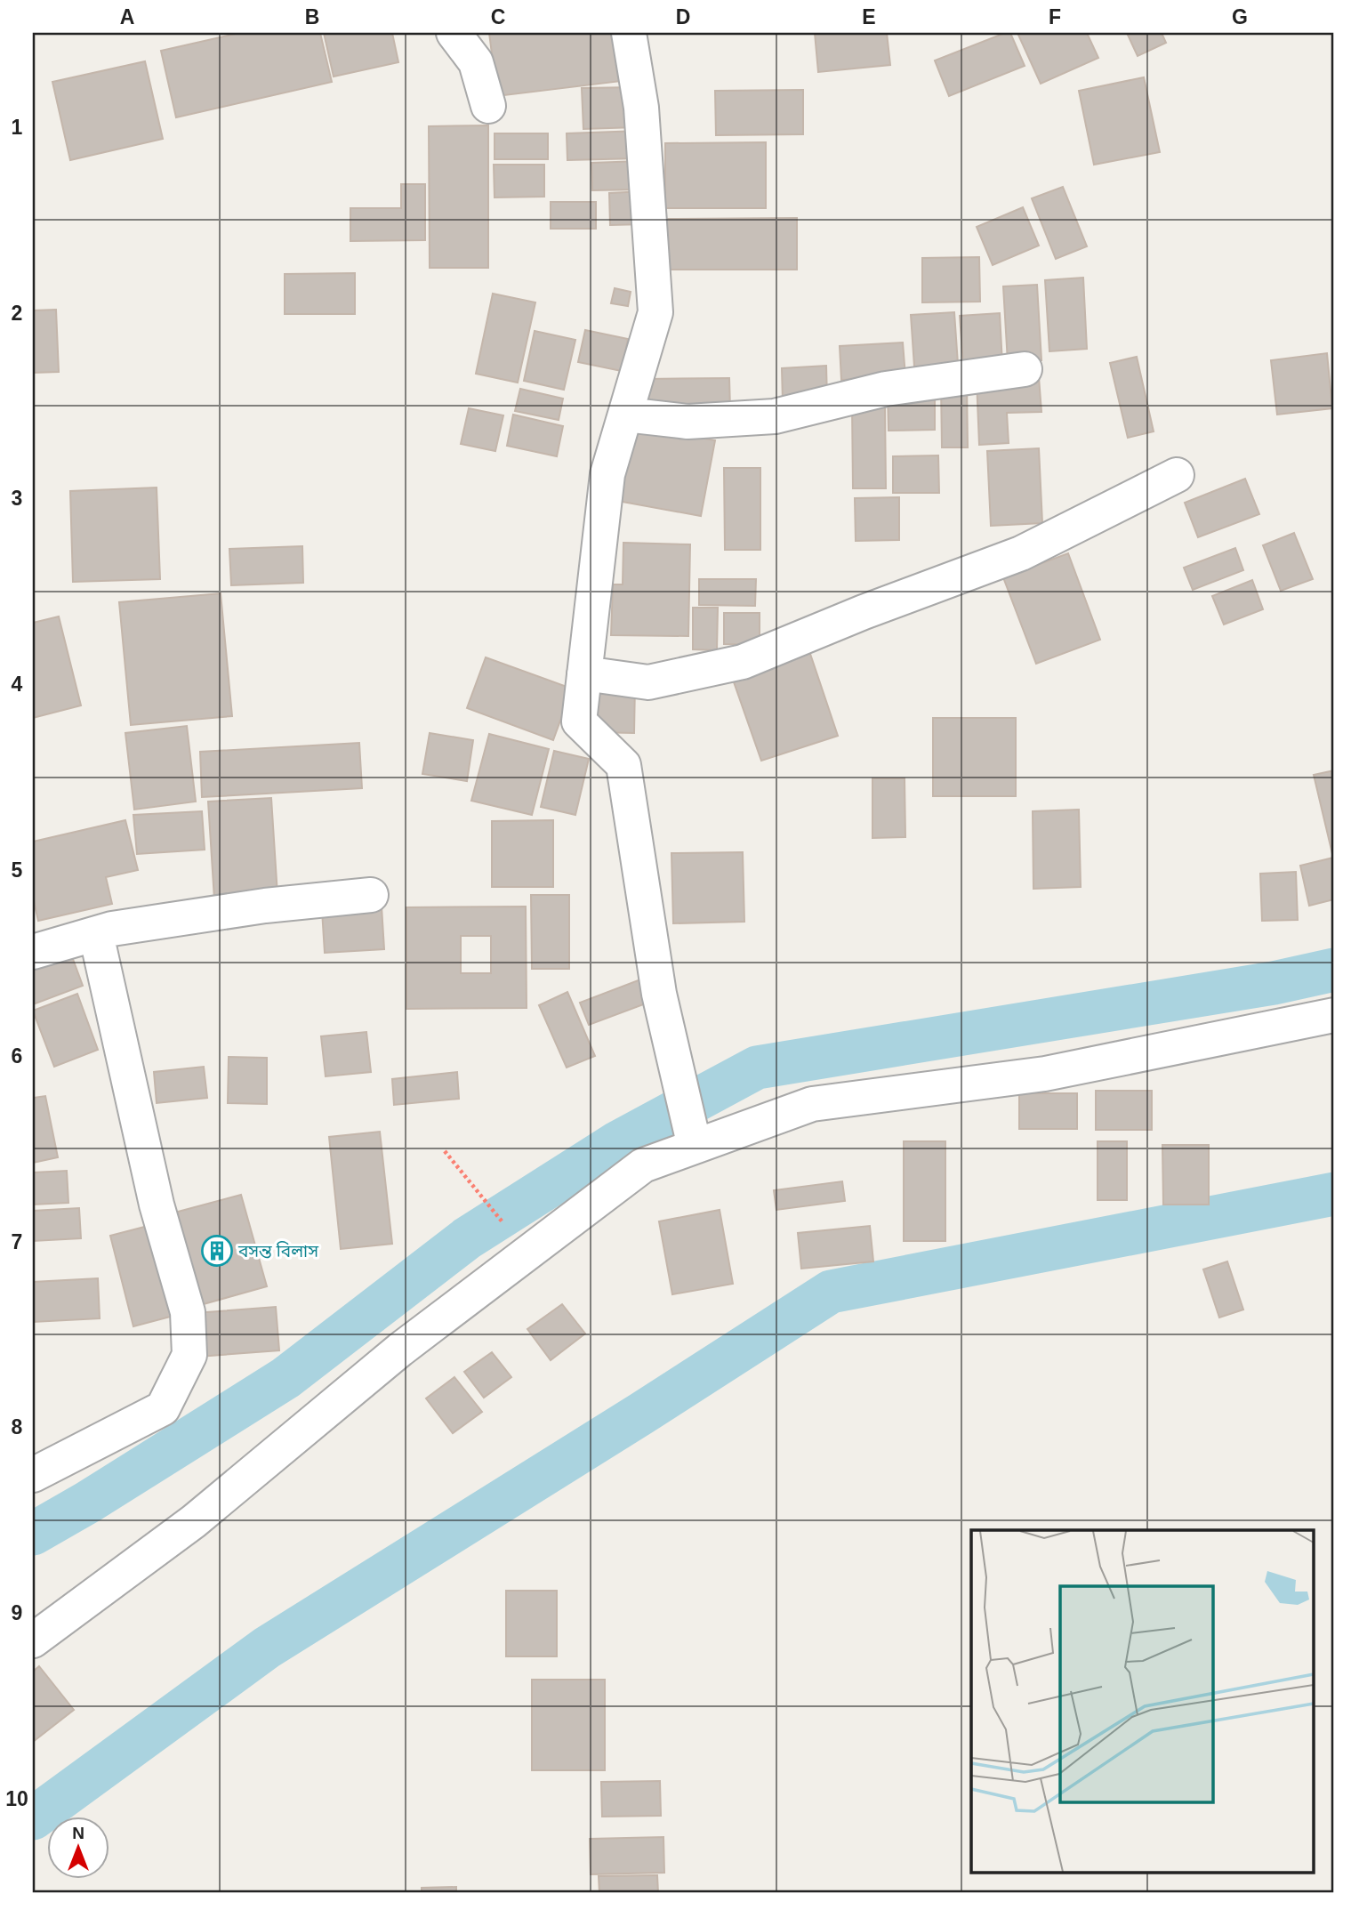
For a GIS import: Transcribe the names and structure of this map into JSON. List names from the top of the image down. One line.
{"places":{"building":["বসন্ত বিলাস"]},"north":"top","grid":{"columns":["A","B","C","D","E","F","G"],"rows":["1","2","3","4","5","6","7","8","9","10"]}}
